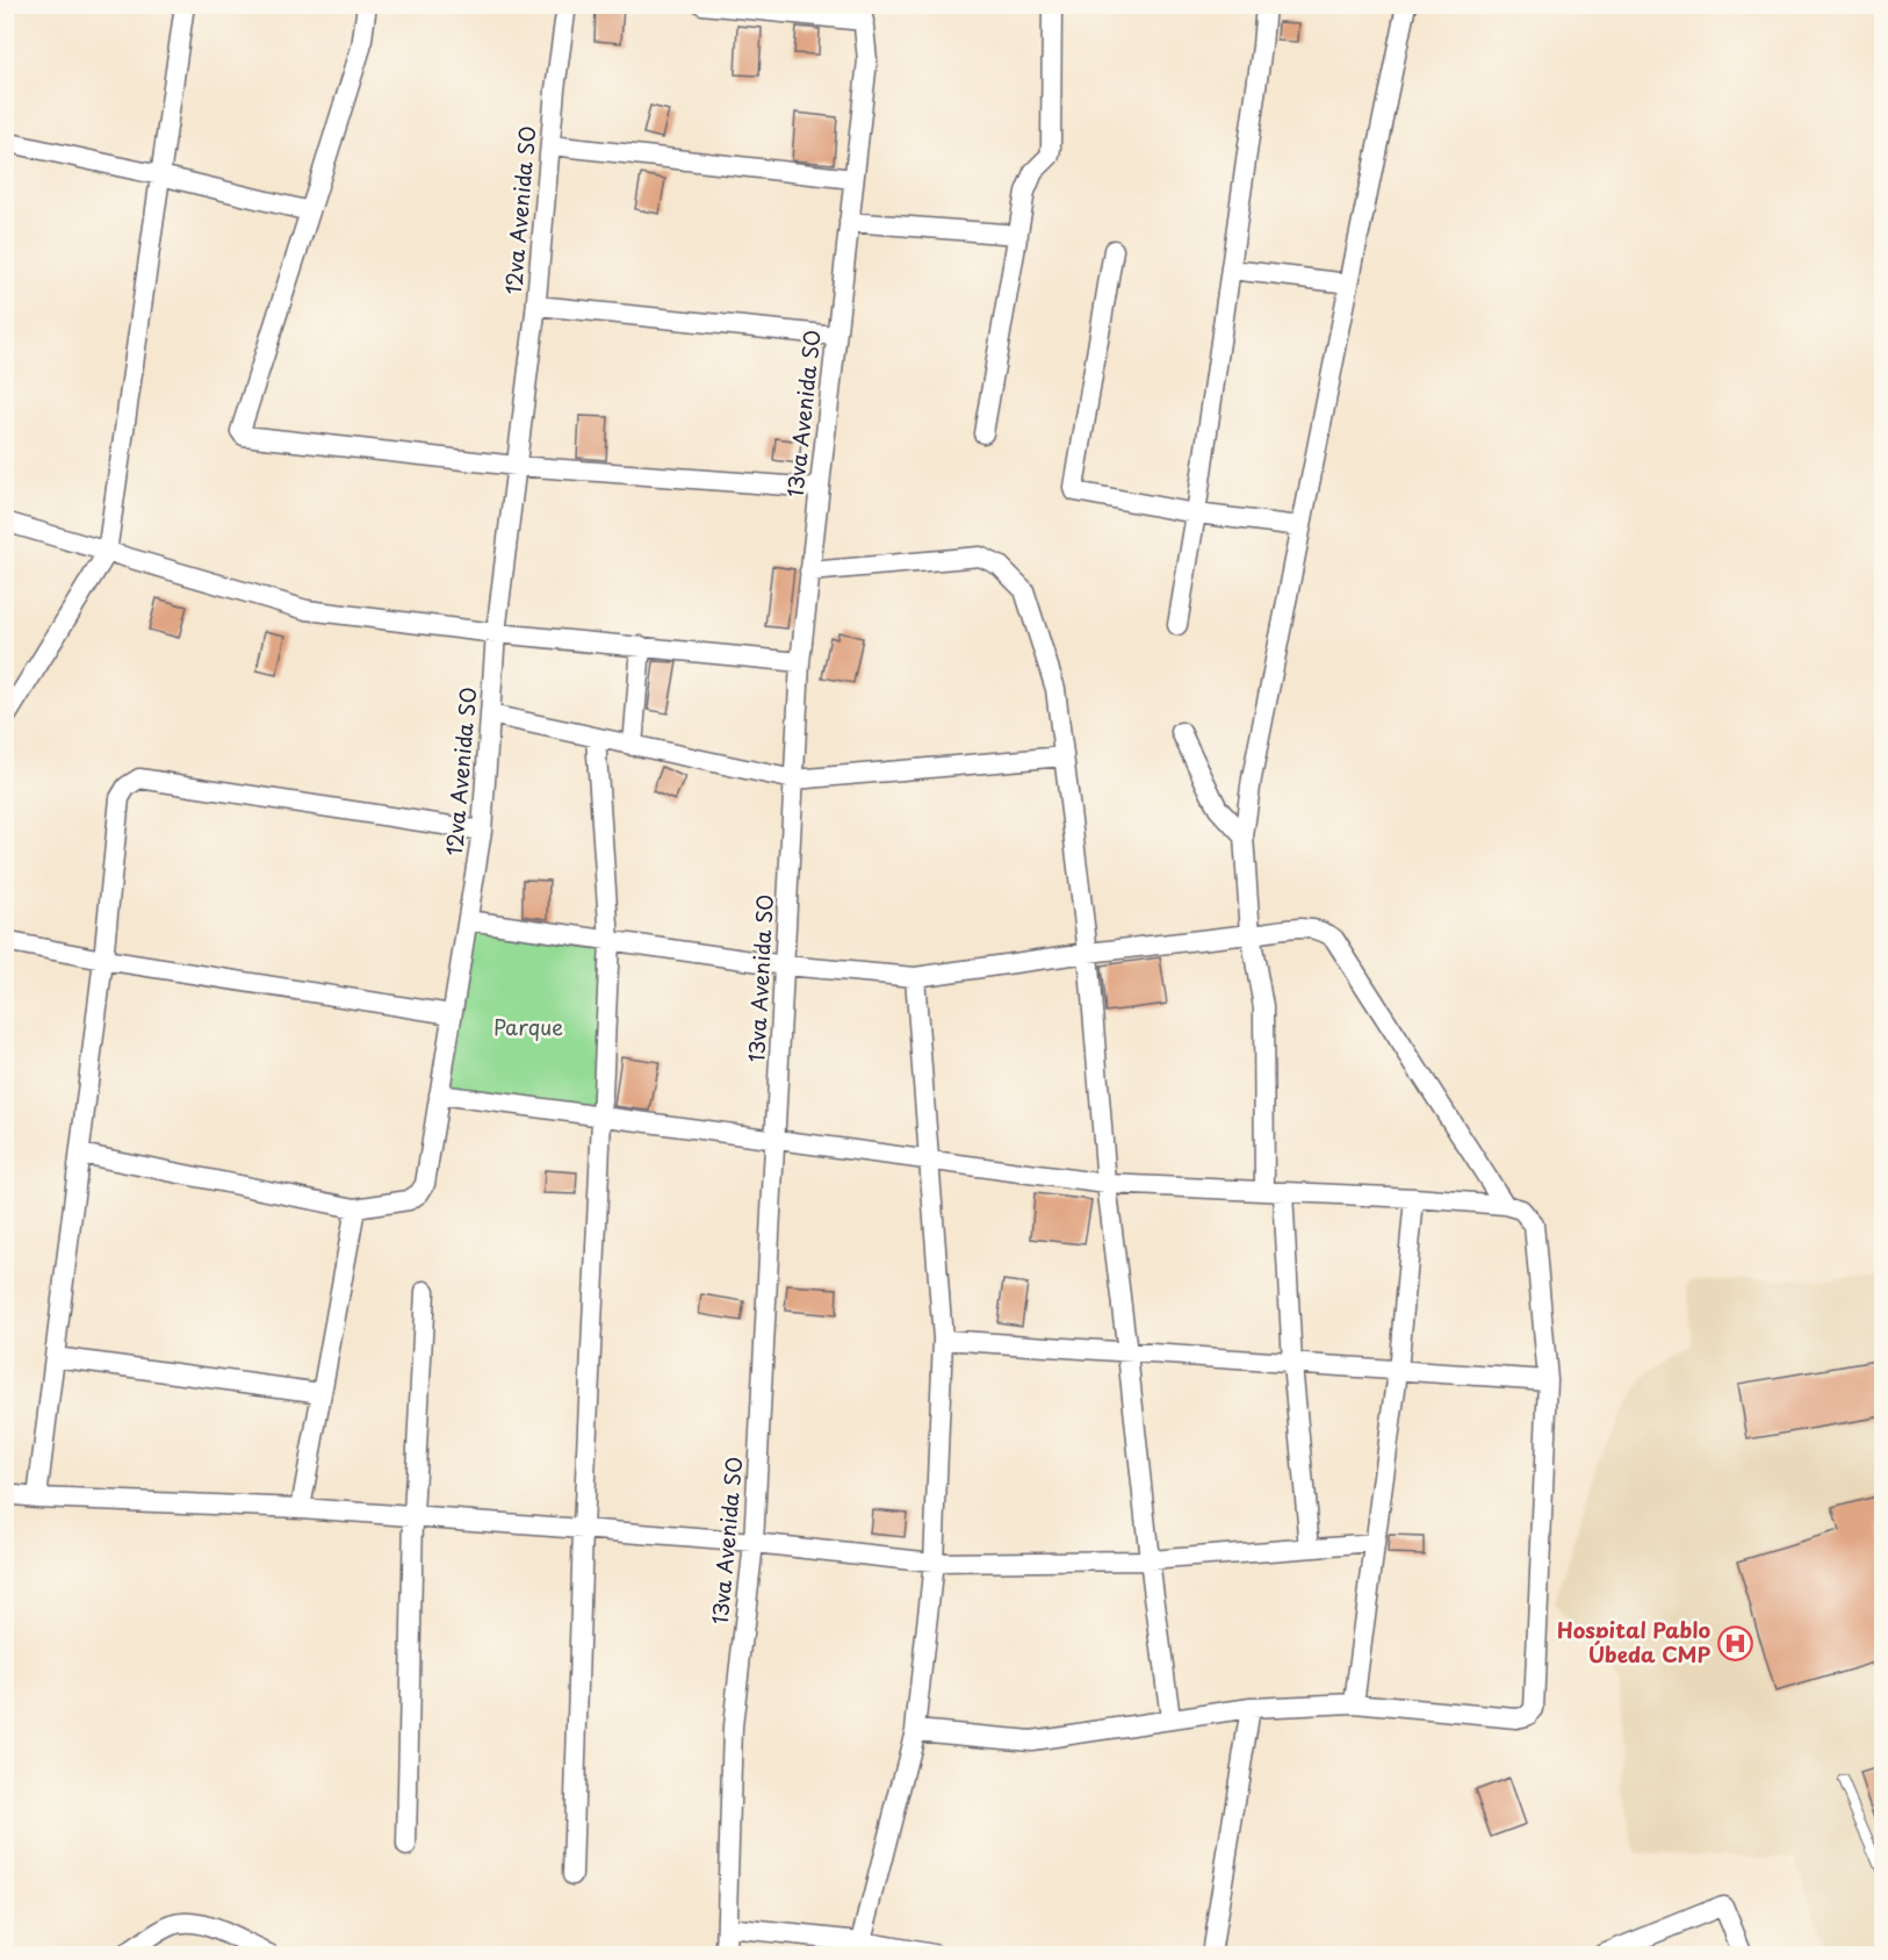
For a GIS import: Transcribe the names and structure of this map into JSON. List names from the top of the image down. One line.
{"streets":{"street":["12va Avenida SO","13va Avenida SO"]},"parks":["Parque"],"places":{"hospital":["Hospital Pablo Úbeda CMP"]}}
